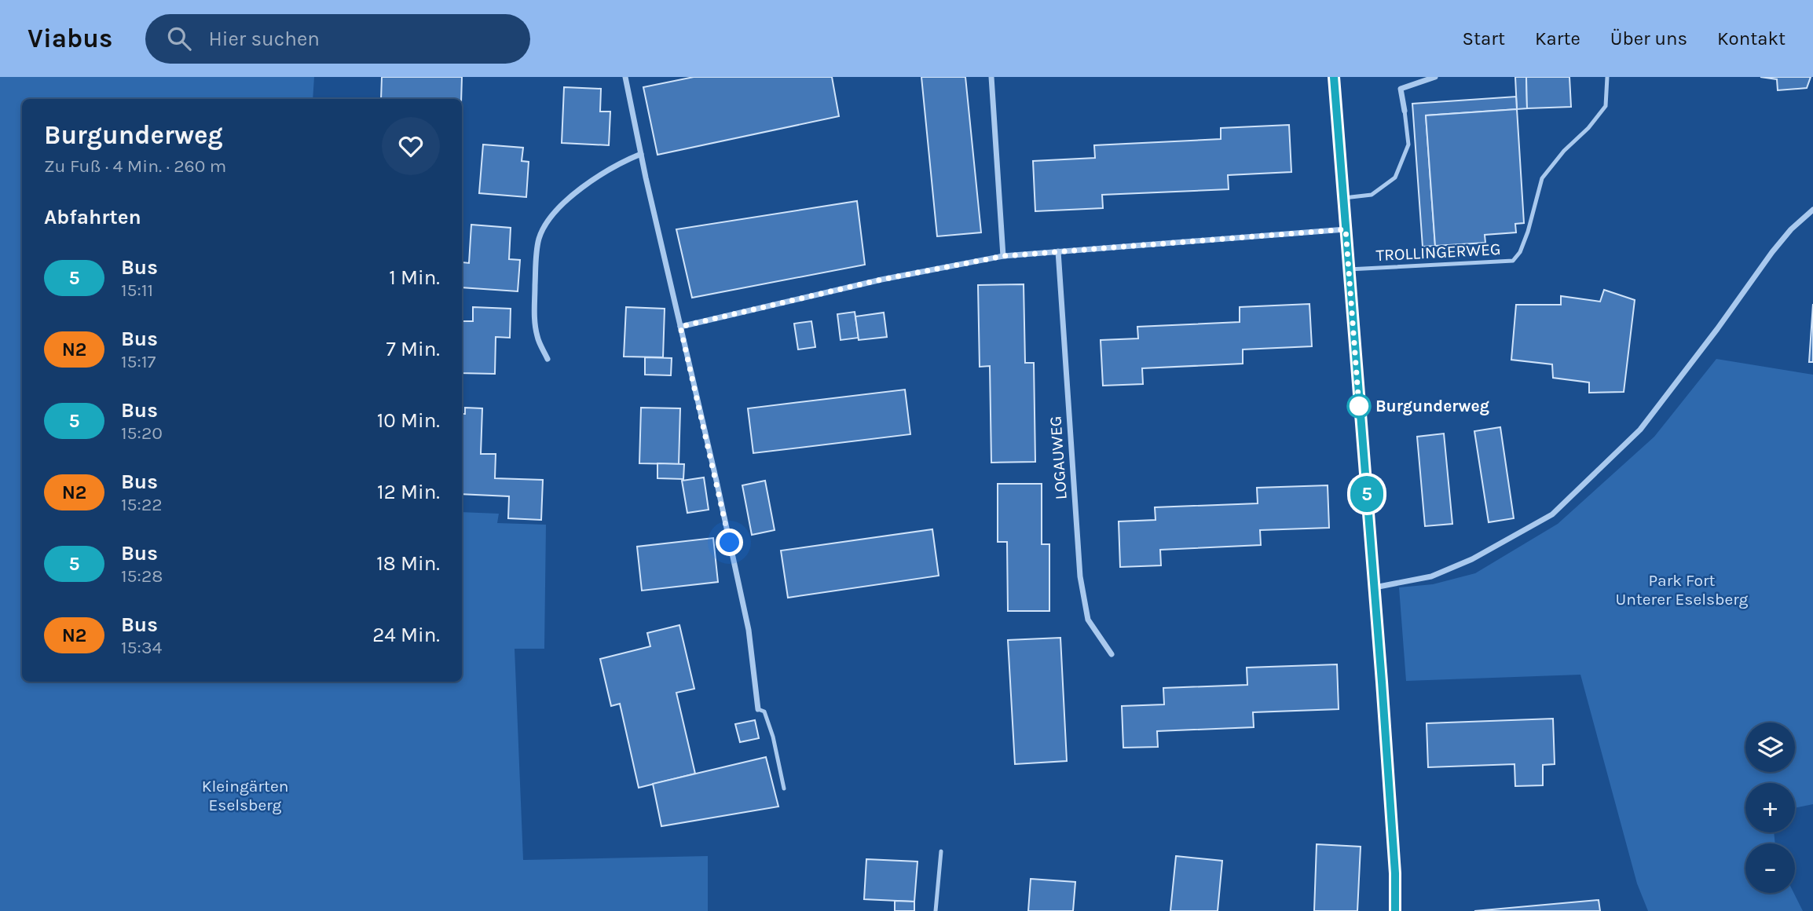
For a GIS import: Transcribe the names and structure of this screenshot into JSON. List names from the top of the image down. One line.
{"streets":{"street":["LOGAUWEG"],"lane":["TROLLINGERWEG"]},"parks":["Park Fort Unterer Eselsberg","Kleingärten Eselsberg"],"places":["Burgunderweg"],"lines":["bus line 5"],"page":{"header":"Viabus","search":"Hier suchen","nav":["Start","Karte","Über uns","Kontakt"],"on_map":"5","heading":[["Burgunderweg","Zu Fuß · 4 Min. · 260 m"],"Abfahrten"],"list":[{"mark":"5","name":"Bus","note":"15:11","value":"1 Min."},{"mark":"N2","name":"Bus","note":"15:17","value":"7 Min."},{"mark":"5","name":"Bus","note":"15:20","value":"10 Min."},{"mark":"N2","name":"Bus","note":"15:22","value":"12 Min."},{"mark":"5","name":"Bus","note":"15:28","value":"18 Min."},{"mark":"N2","name":"Bus","note":"15:34","value":"24 Min."}],"map_buttons":["+","−"]}}
